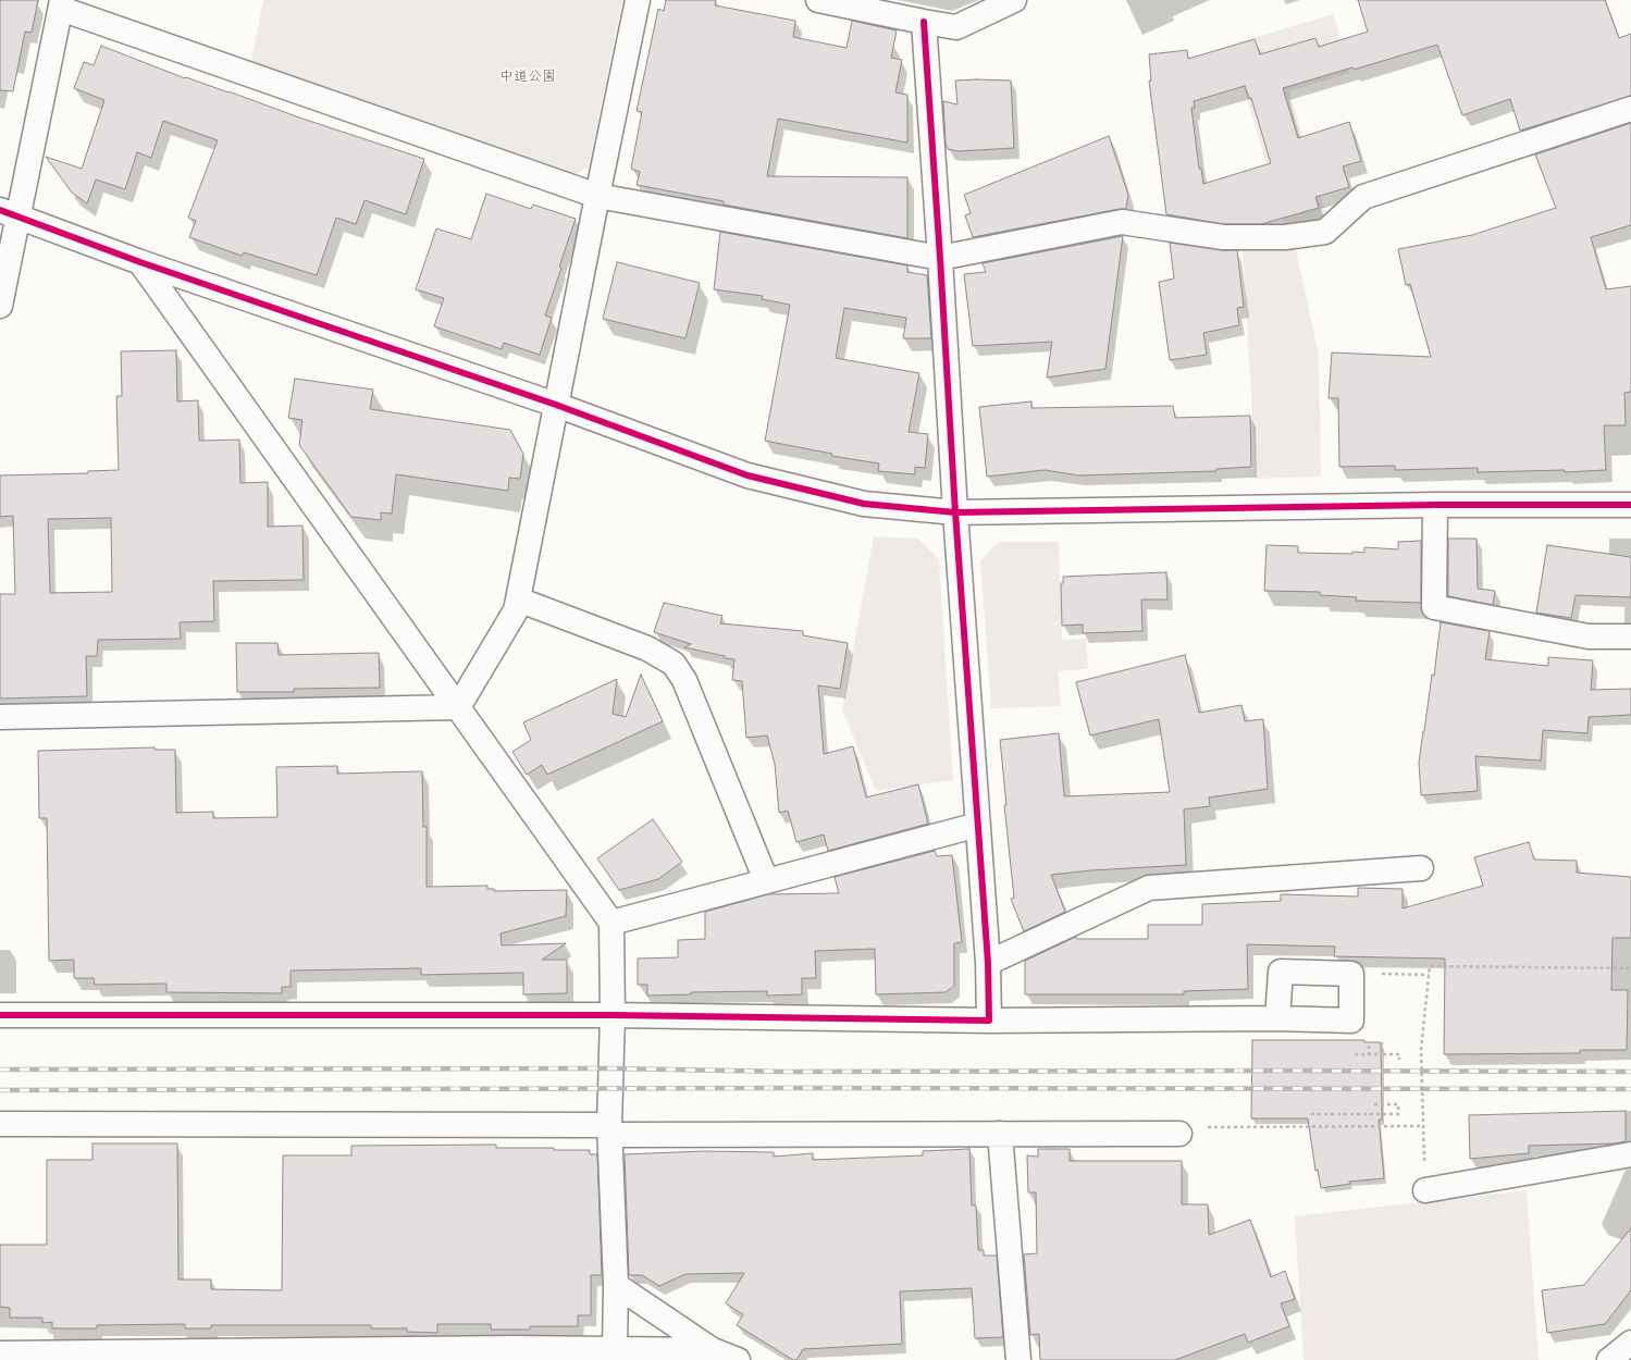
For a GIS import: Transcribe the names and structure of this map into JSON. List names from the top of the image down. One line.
{"parks":["中道公園"]}
